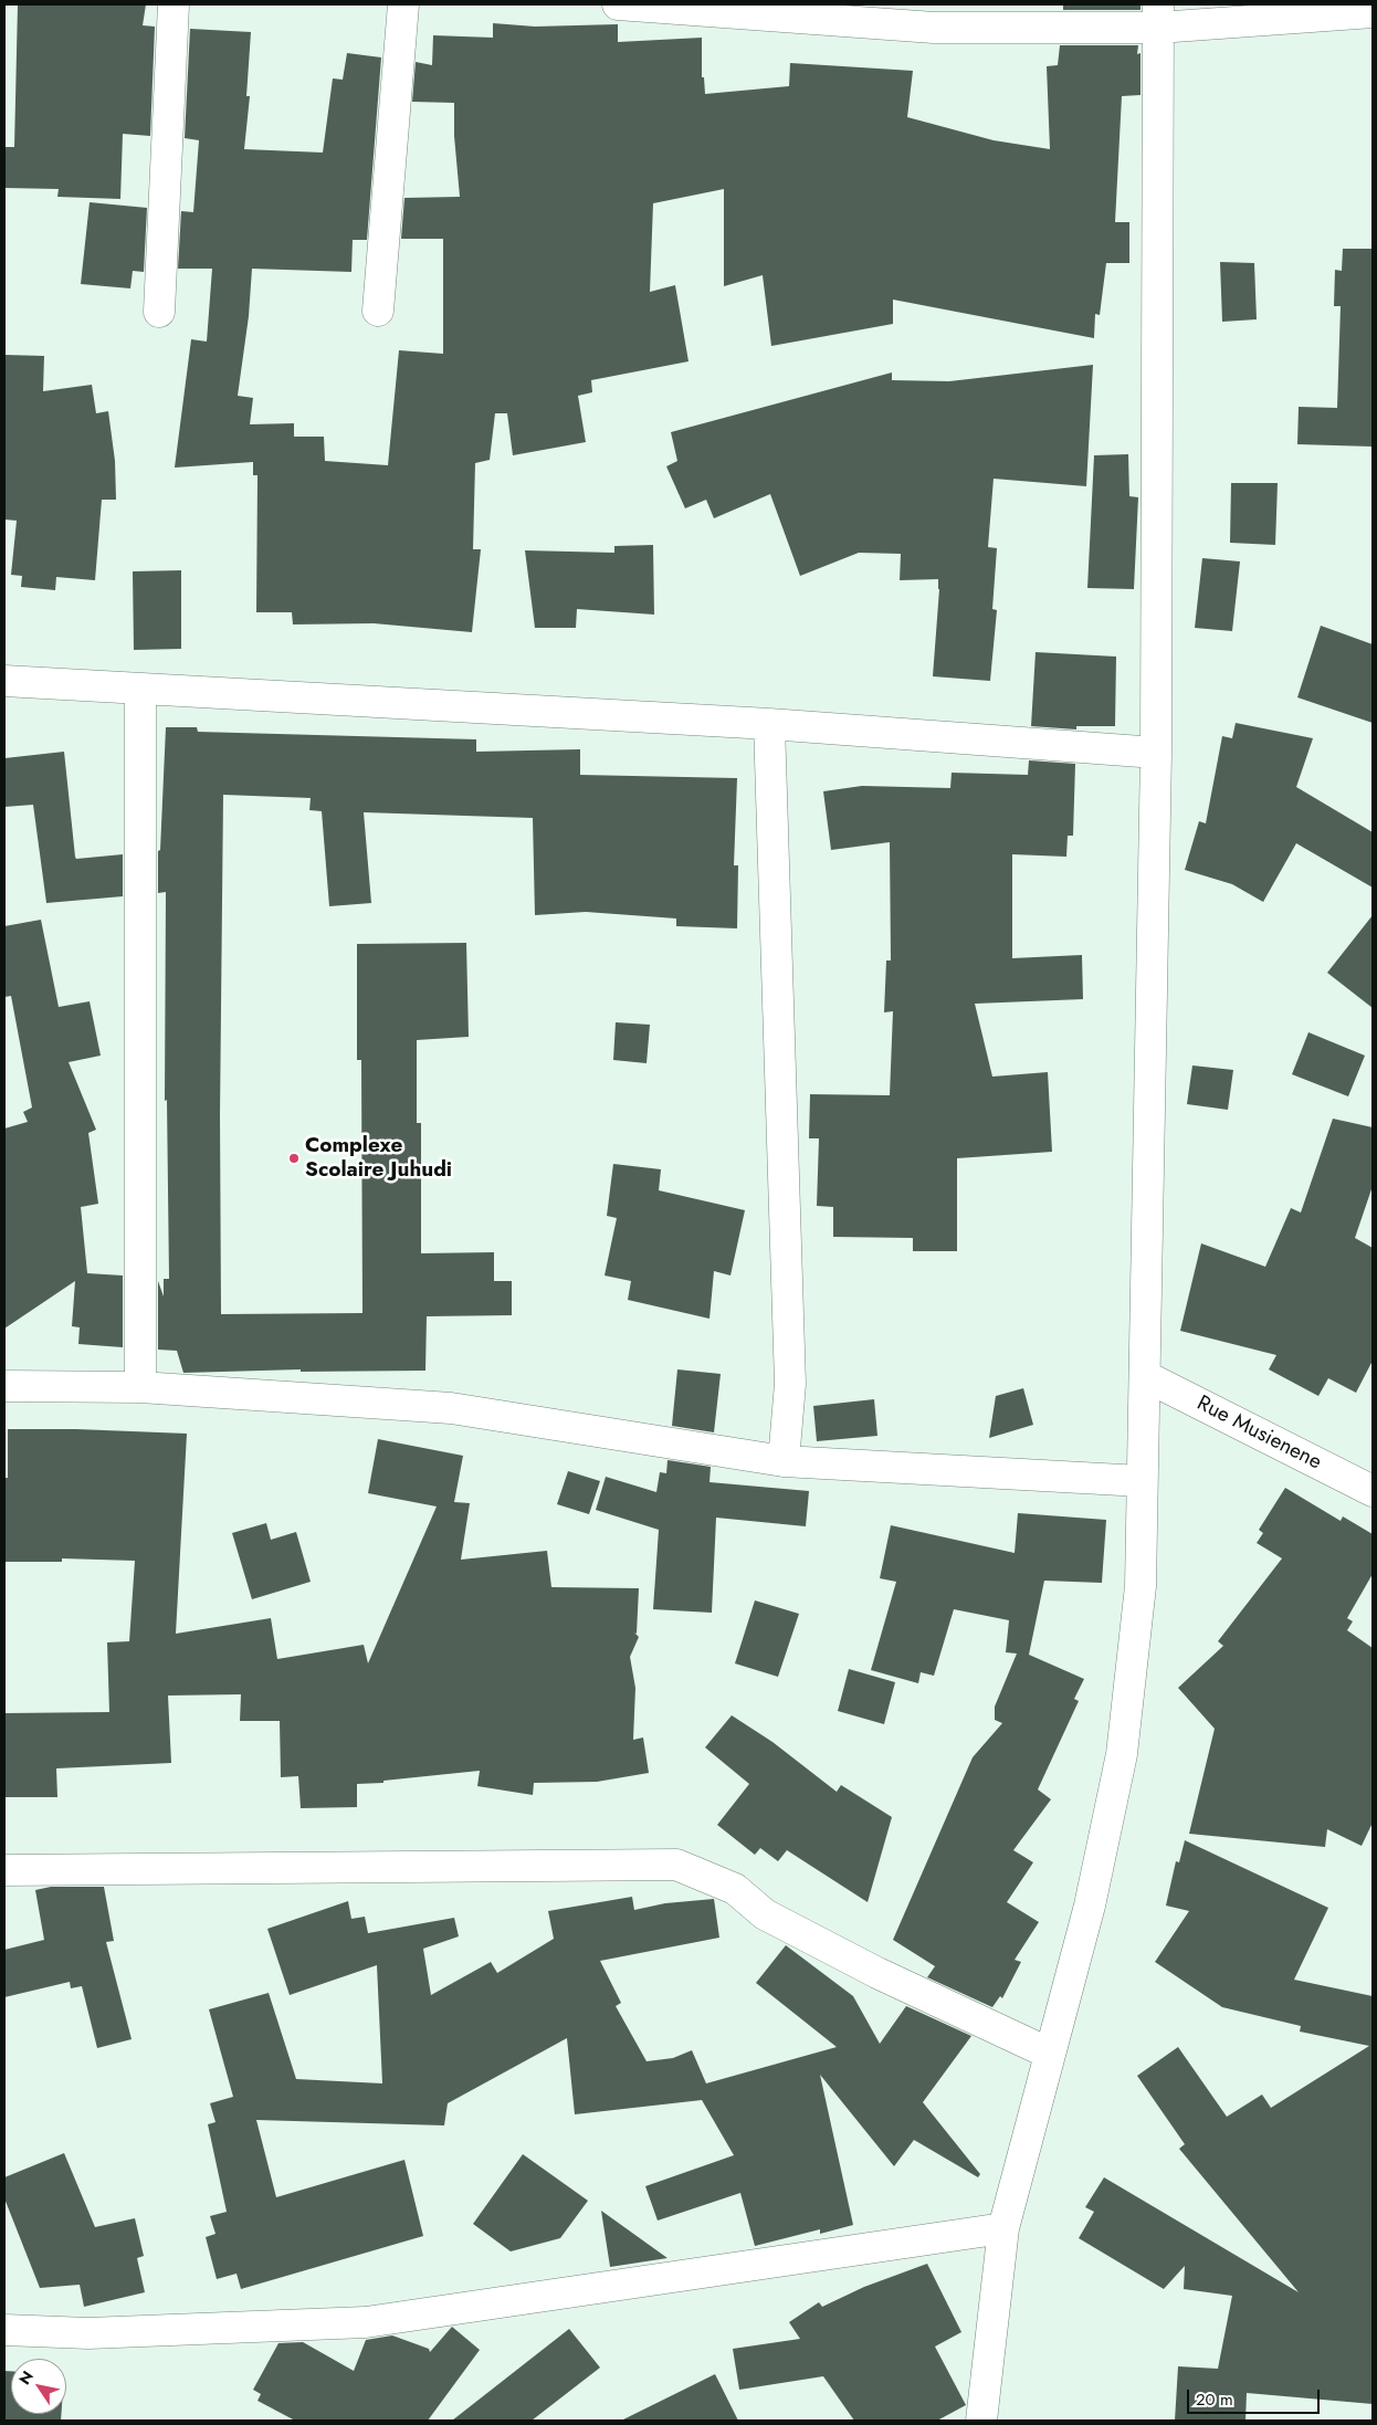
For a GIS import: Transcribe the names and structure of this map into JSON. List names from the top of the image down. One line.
{"streets":{"street":["Rue Musienene"]},"places":["Complexe Scolaire Juhudi"],"scale_bar":"20 m","north":"top left"}
